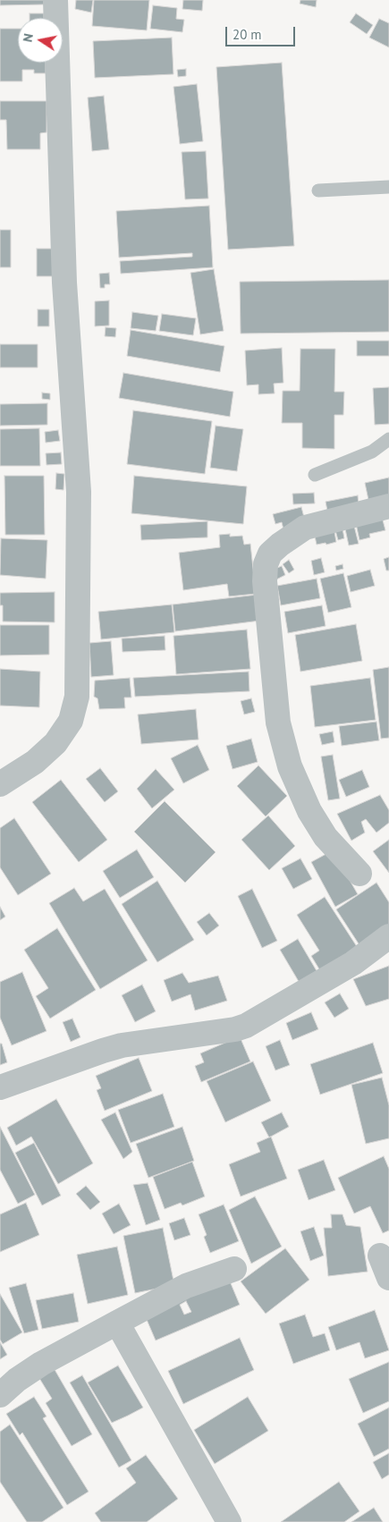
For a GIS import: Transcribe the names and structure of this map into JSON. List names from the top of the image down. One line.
{"scale_bar":"20 m","north":"left"}
